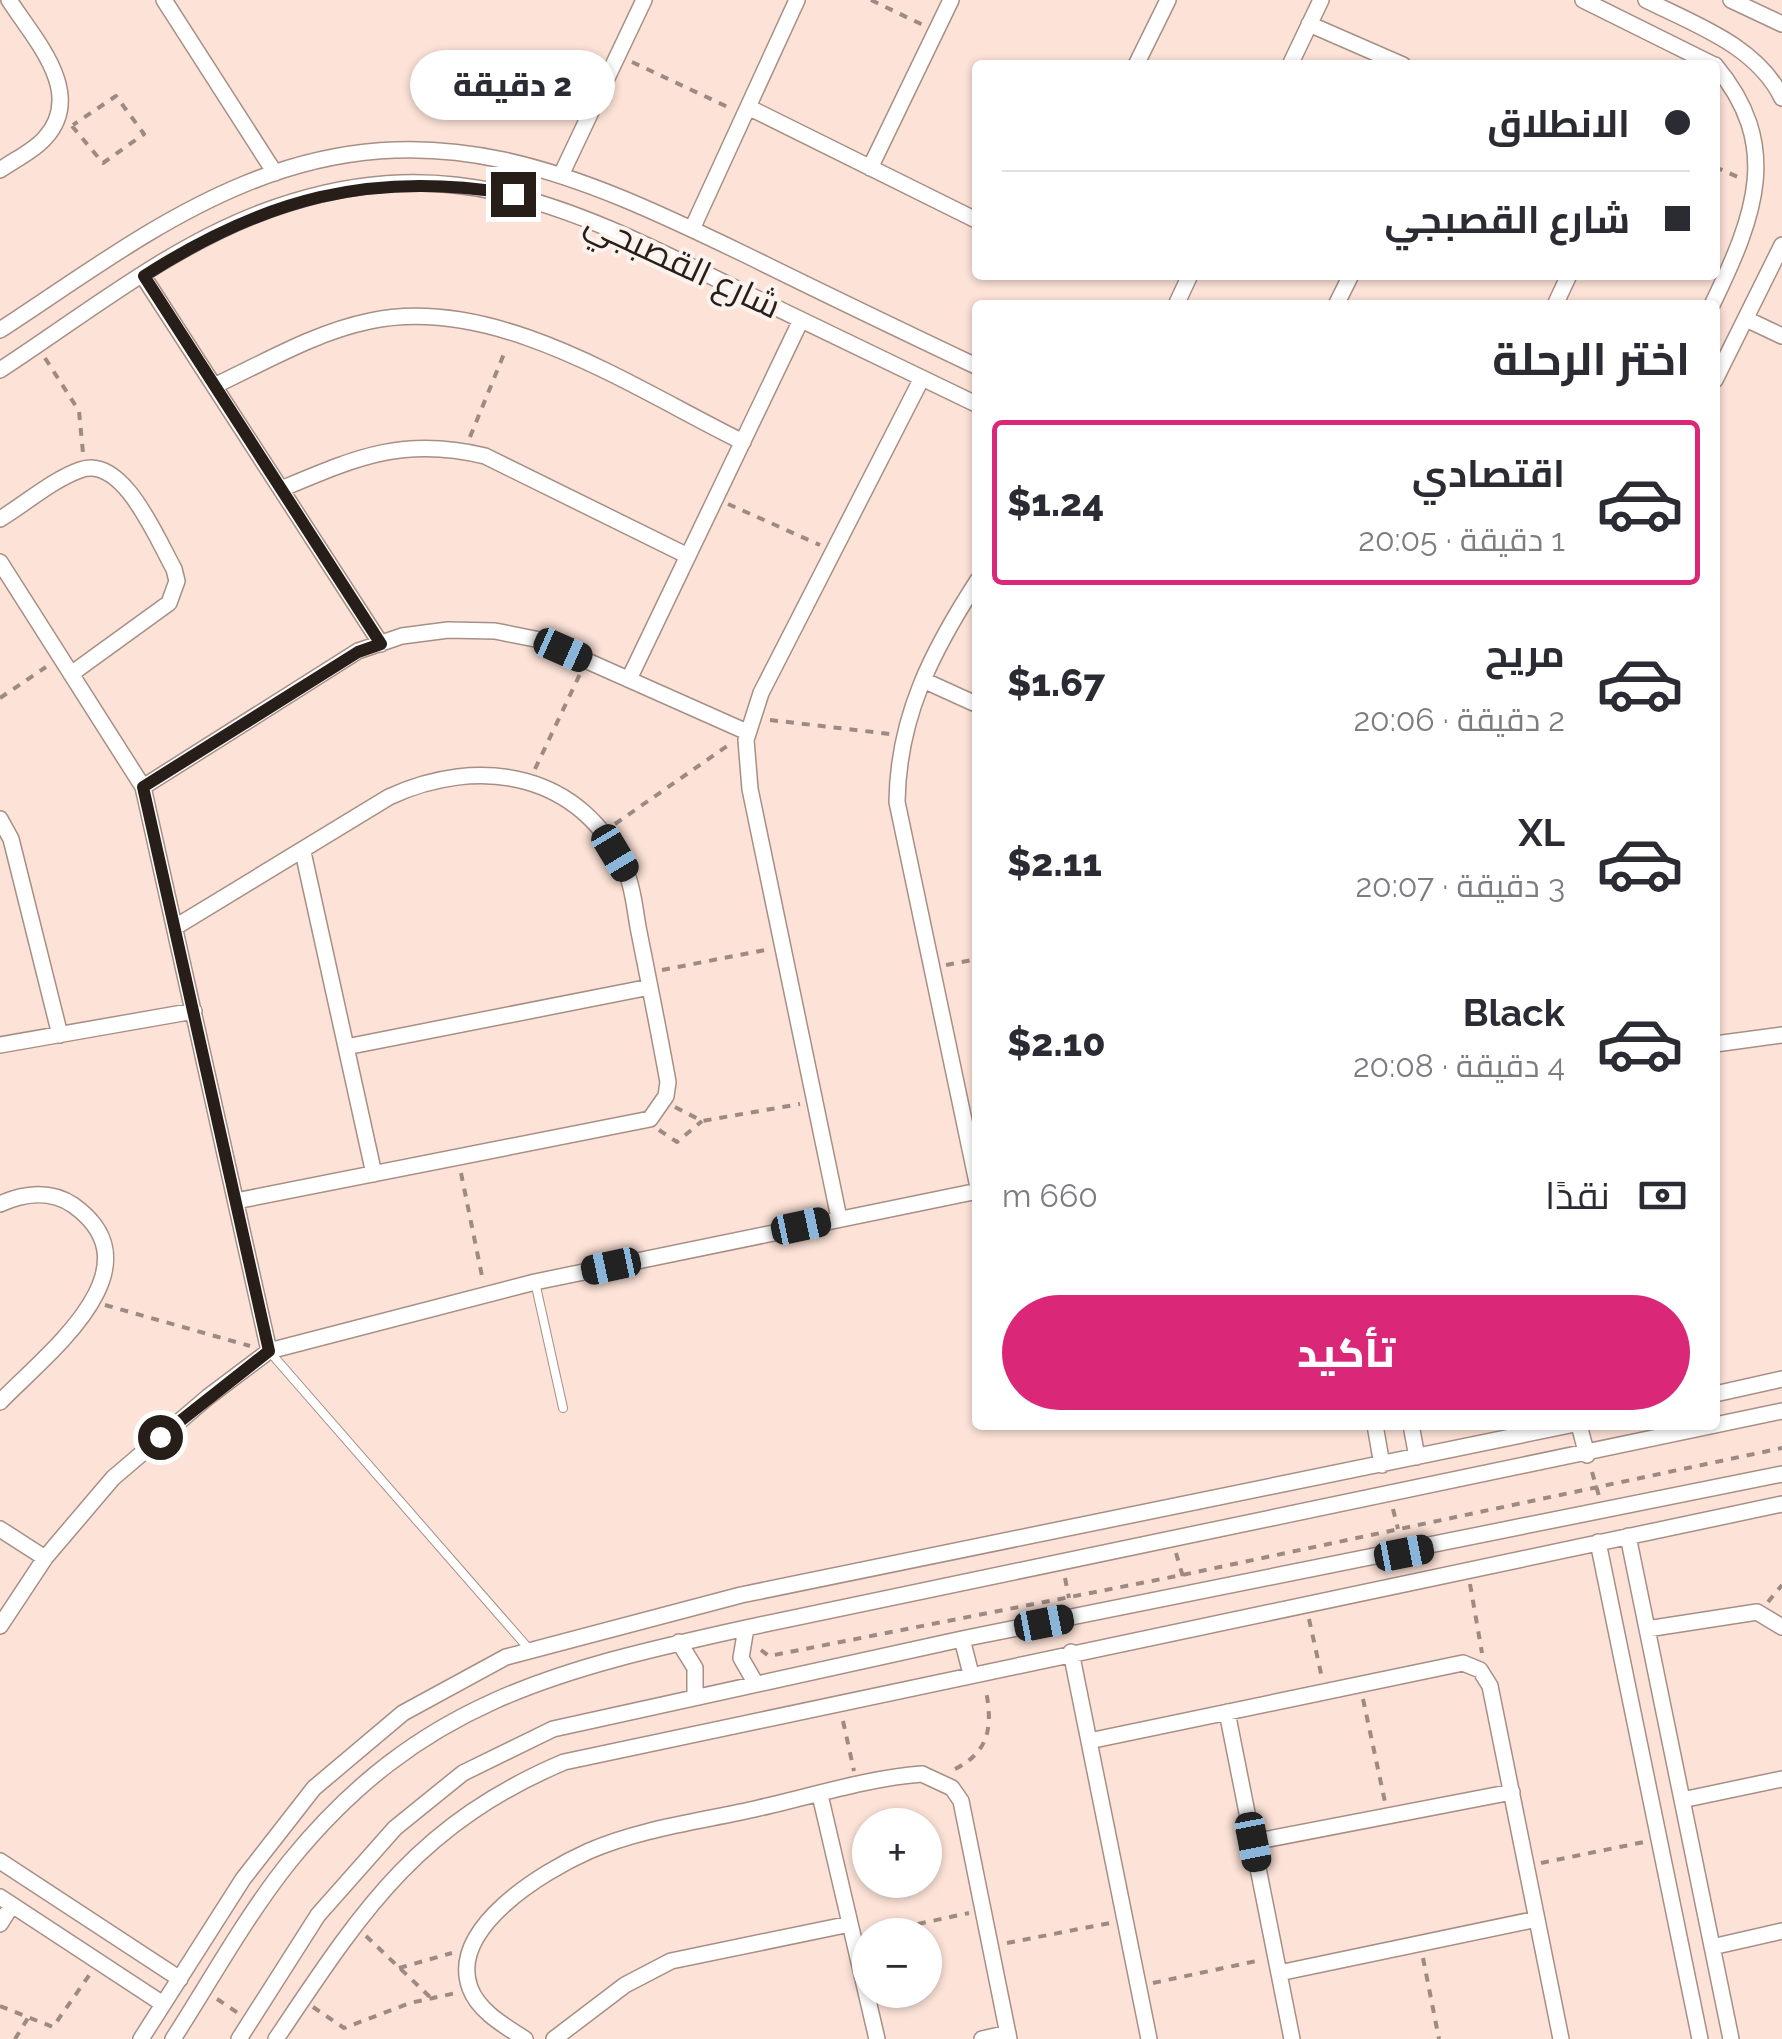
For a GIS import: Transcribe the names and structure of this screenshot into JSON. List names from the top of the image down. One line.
{"streets":{"street":["شارع القصبجي"]},"page":{"bubble":"2 دقيقة","banner":["الانطلاق","شارع القصبجي"],"heading":"اختر الرحلة","list":[{"name":"اقتصادي","note":"1 دقيقة · 20:05","value":"$1.24"},{"name":"مريح","note":"2 دقيقة · 20:06","value":"$1.67"},{"name":"XL","note":"3 دقيقة · 20:07","value":"$2.11"},{"name":"Black","note":"4 دقيقة · 20:08","value":"$2.10"}],"pay":["نقدًا","660 m"],"buttons":"تأكيد","map_buttons":["+","−"]}}
